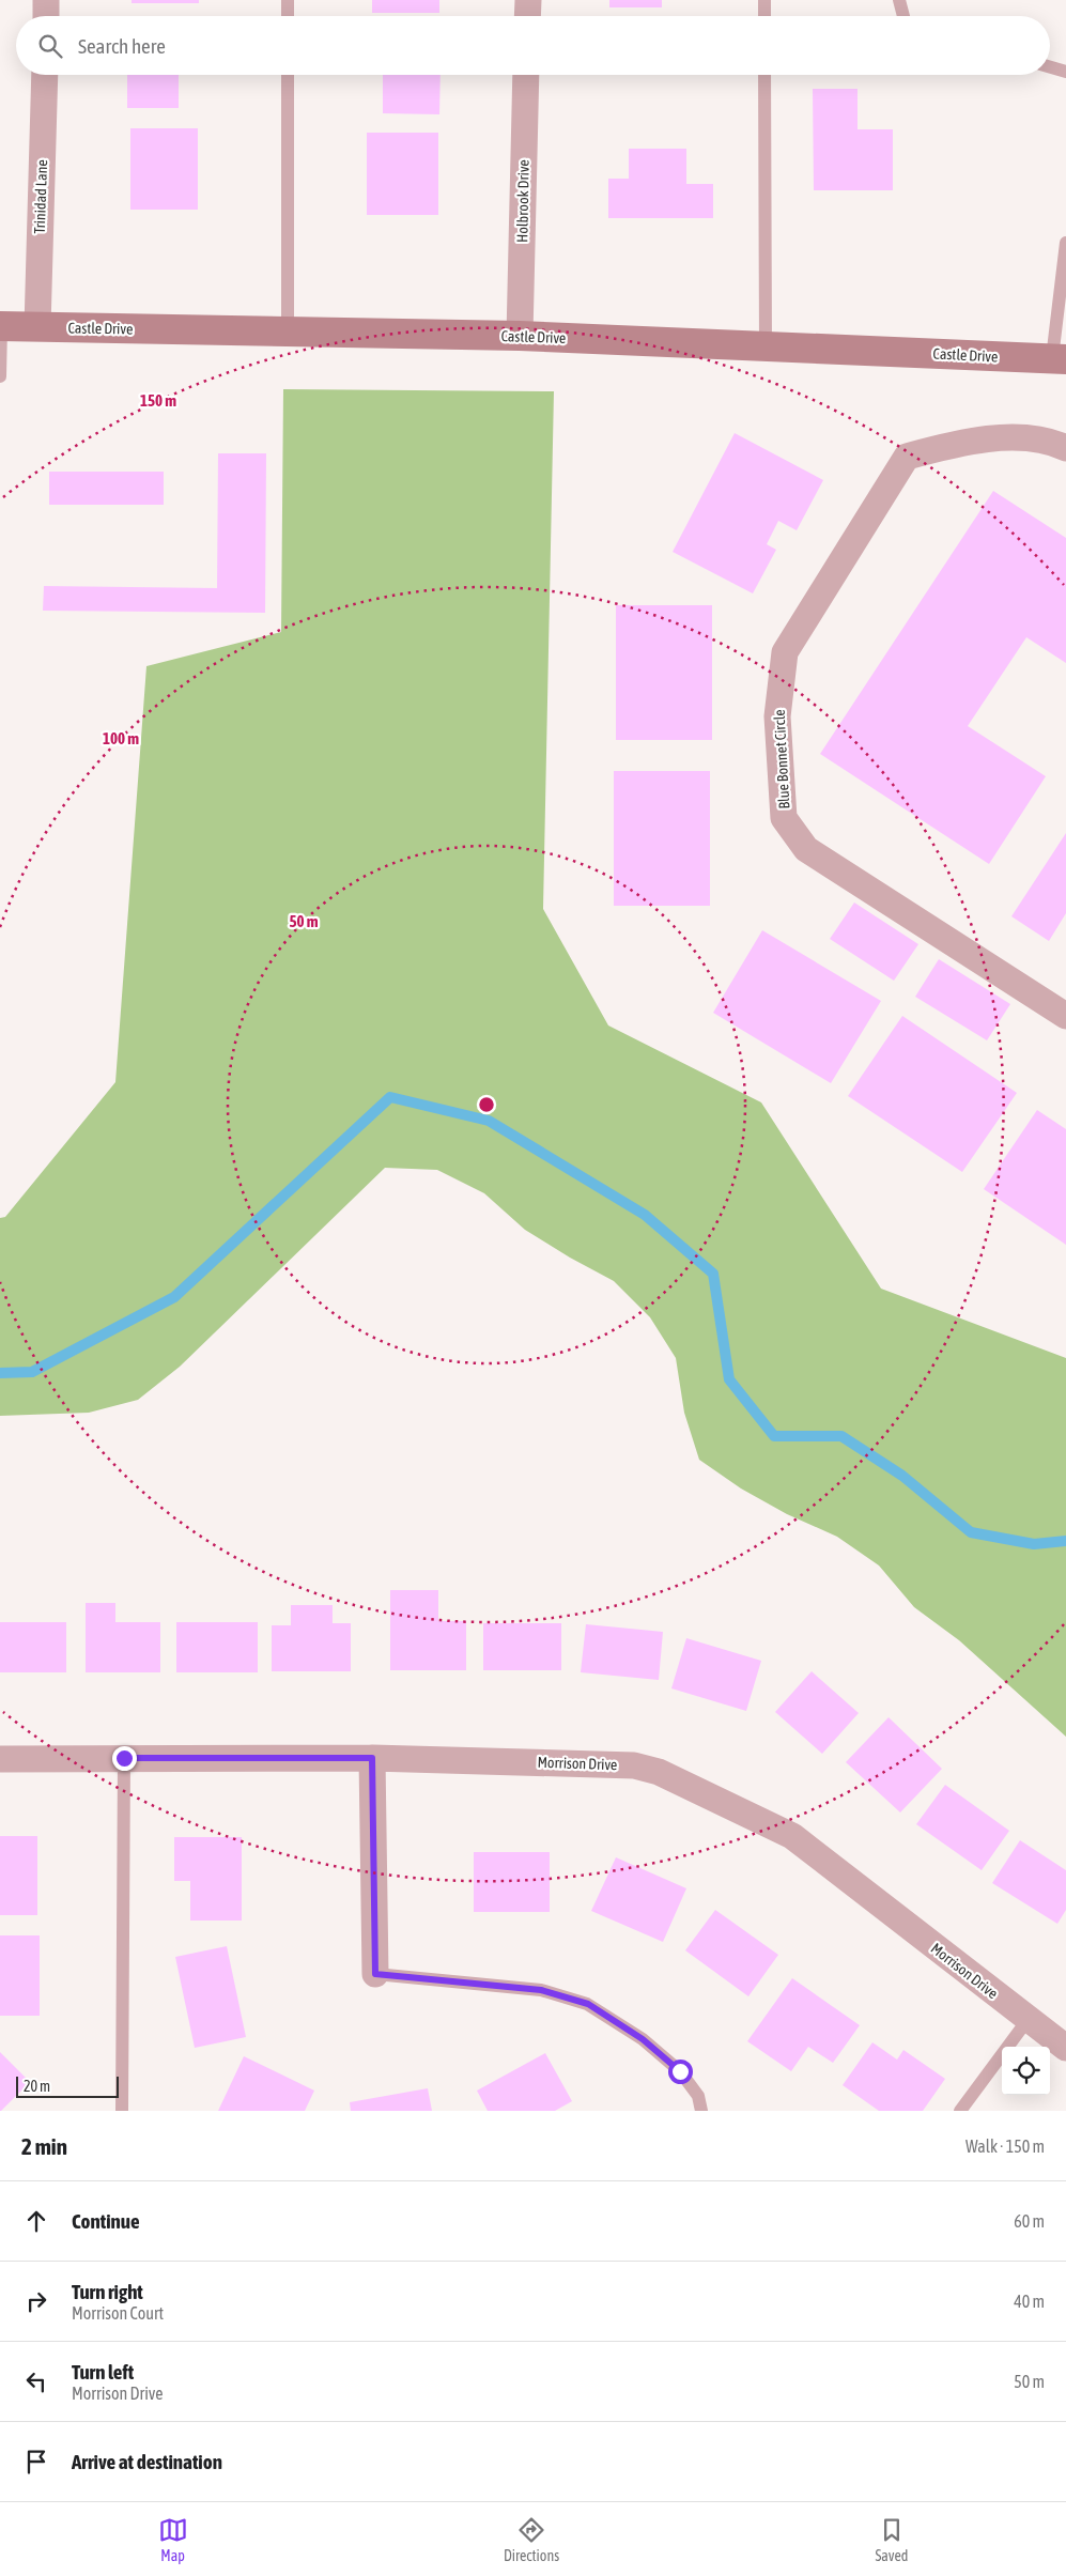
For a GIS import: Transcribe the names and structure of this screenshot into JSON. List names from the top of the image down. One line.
{"streets":{"main road":["Castle Drive"],"street":["Trinidad Lane","Holbrook Drive","Blue Bonnet Circle","Morrison Drive"]},"crossings":[["Trinidad Lane","Castle Drive"],["Holbrook Drive","Castle Drive"]],"scale_bar":"20 m","page":{"search":"Search here","scale":"20 m","heading":["2 min","Walk · 150 m"],"list":[["Continue","60 m"],["Turn right","Morrison Court","40 m"],["Turn left","Morrison Drive","50 m"],"Arrive at destination"],"nav":["Map","Directions","Saved"]},"rings":["150 m","100 m","50 m"]}
